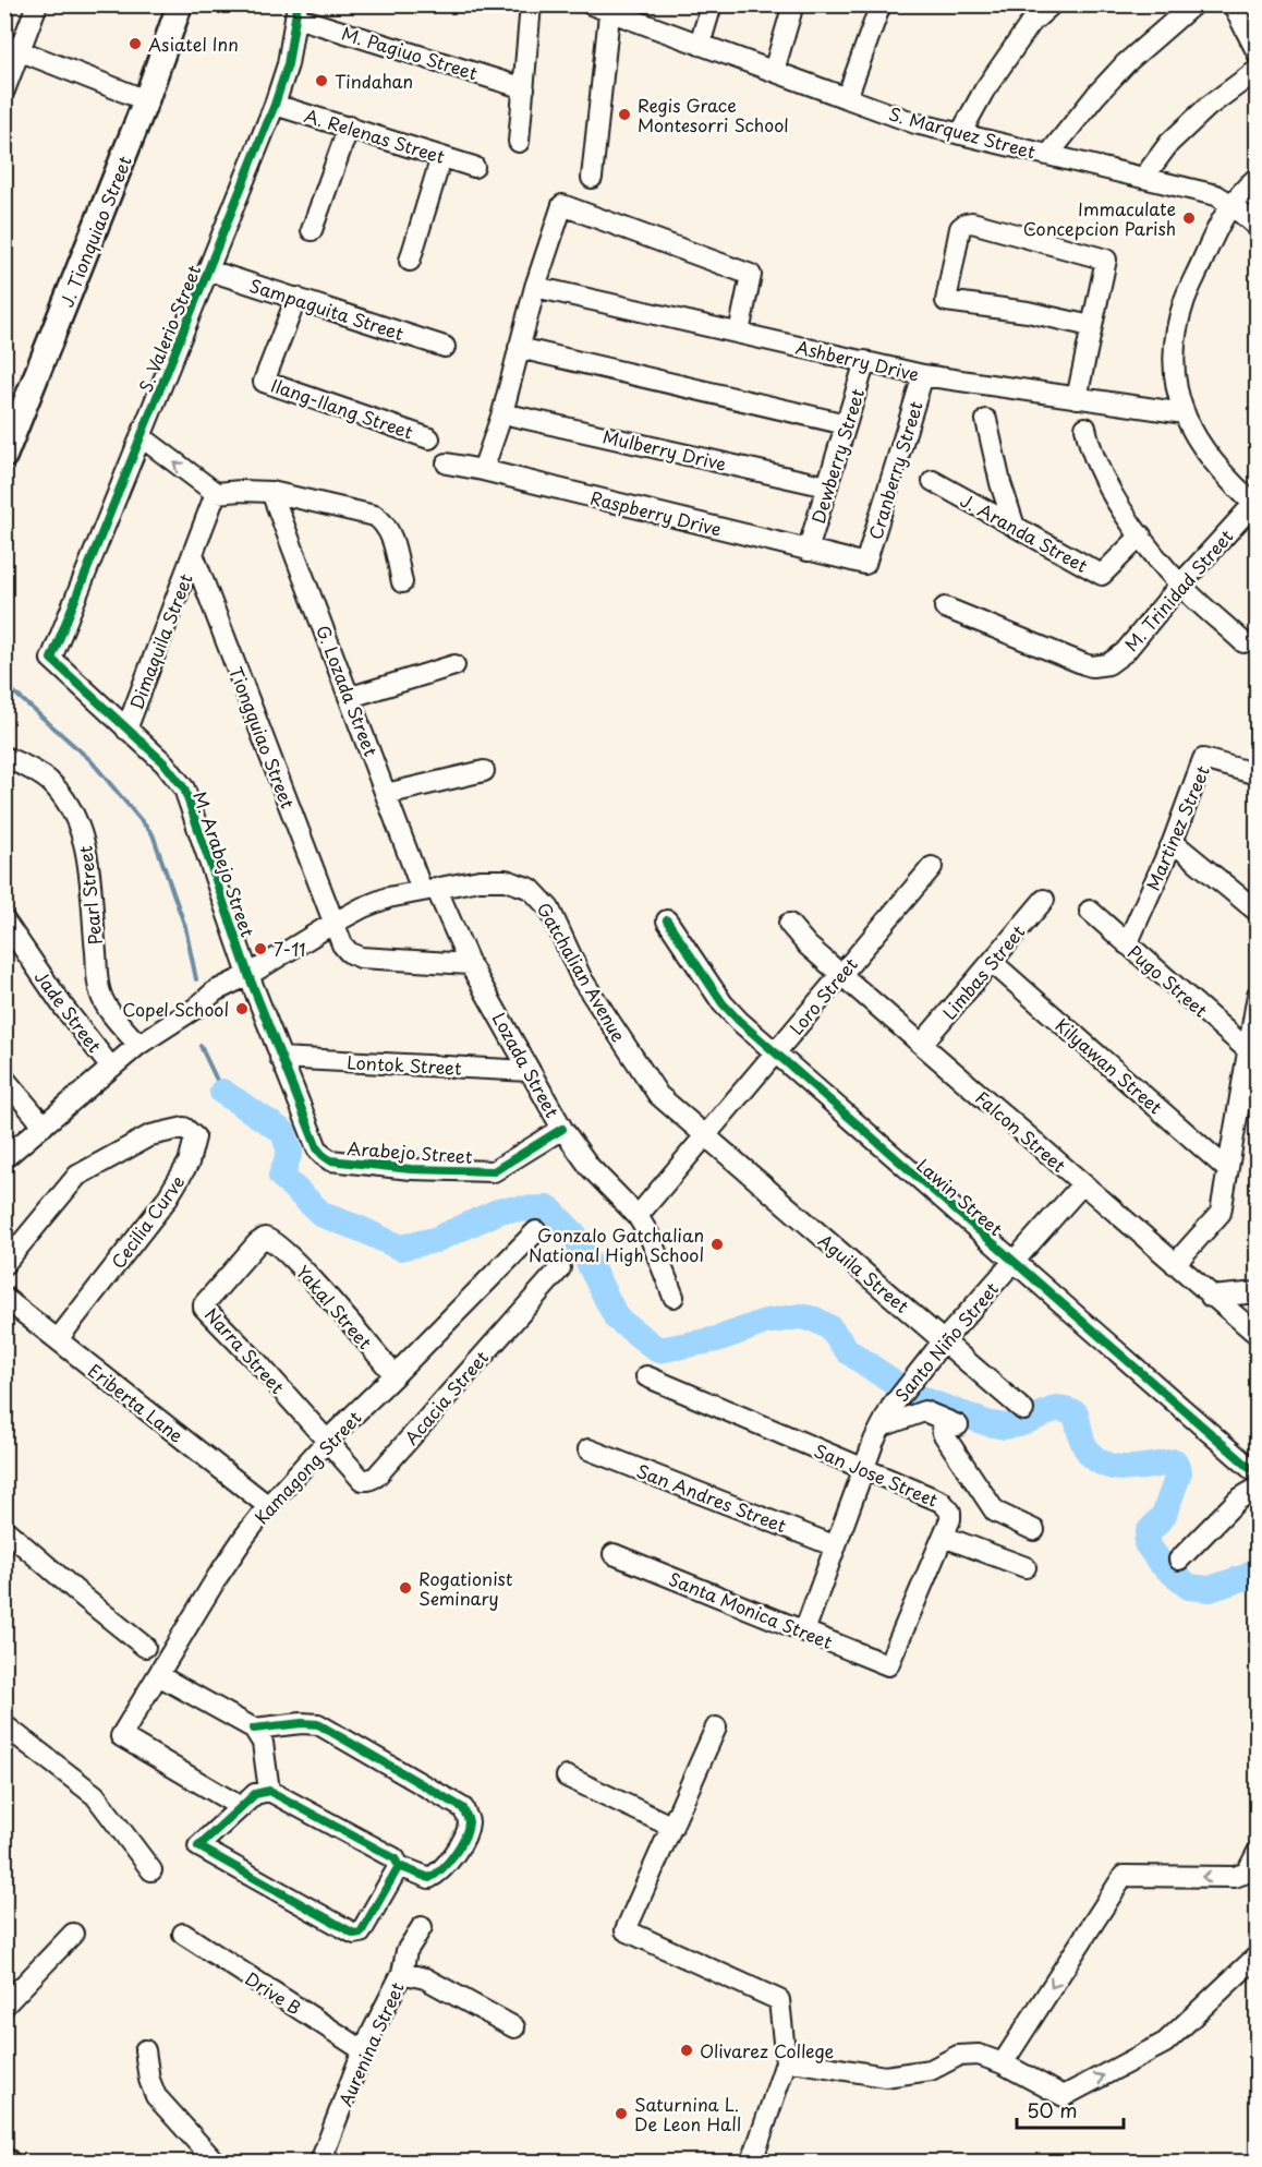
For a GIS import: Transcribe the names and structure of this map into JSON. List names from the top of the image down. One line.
{"streets":{"main road":["J. Tionquiao Street"],"street":["M. Pagiuo Street","S. Marquez Street","A. Relenas Street","Sampaguita Street","S. Valerio Street","Ashberry Drive","Ilang-Ilang Street","Mulberry Drive","Dewberry Street","Cranberry Street","Raspberry Drive","J. Aranda Street","M. Trinidad Street","Dimaquila Street","G. Lozada Street","Tiongquiao Street","Martinez Street","M. Arabejo Street","Pearl Street","Gatchalian Avenue","Limbas Street","Pugo Street","Loro Street","Jade Street","Lontok Street","Lozada Street","Kilyawan Street","Falcon Street","Arabejo Street","Lawin Street","Cecilia Curve","Aguila Street","Yakal Street","Santo Niño Street","Narra Street","Acacia Street","Eriberta Lane","Kamagong Street","San Jose Street","San Andres Street","Santa Monica Street","Drive B","Aurenina Street"]},"crossings":[["M. Pagiuo Street","S. Valerio Street"],["A. Relenas Street","S. Valerio Street"],["Sampaguita Street","S. Valerio Street"],["Sampaguita Street","Ilang-Ilang Street"],["S. Valerio Street","M. Arabejo Street"],["Ashberry Drive","Dewberry Street"],["Ashberry Drive","Cranberry Street"],["Mulberry Drive","Dewberry Street"],["Dewberry Street","Raspberry Drive"],["Cranberry Street","Raspberry Drive"],["Dimaquila Street","Tiongquiao Street"],["Dimaquila Street","M. Arabejo Street"],["G. Lozada Street","Gatchalian Avenue"],["G. Lozada Street","Lozada Street"],["Tiongquiao Street","Gatchalian Avenue"],["Tiongquiao Street","Lozada Street"],["Martinez Street","Pugo Street"],["M. Arabejo Street","Gatchalian Avenue"],["M. Arabejo Street","Arabejo Street"],["Pearl Street","Gatchalian Avenue"],["Gatchalian Avenue","Loro Street"],["Gatchalian Avenue","Jade Street"],["Gatchalian Avenue","Lozada Street"],["Gatchalian Avenue","Arabejo Street"],["Gatchalian Avenue","Aguila Street"],["Limbas Street","Kilyawan Street"],["Limbas Street","Falcon Street"],["Loro Street","Lozada Street"],["Loro Street","Falcon Street"],["Loro Street","Lawin Street"],["Loro Street","Aguila Street"],["Lontok Street","Lozada Street"],["Lontok Street","Arabejo Street"],["Lozada Street","Arabejo Street"],["Falcon Street","Santo Niño Street"],["Lawin Street","Santo Niño Street"],["Cecilia Curve","Eriberta Lane"],["Aguila Street","Santo Niño Street"],["Yakal Street","Narra Street"],["Yakal Street","Kamagong Street"],["Santo Niño Street","San Jose Street"],["Santo Niño Street","San Andres Street"],["Santo Niño Street","Santa Monica Street"],["Narra Street","Acacia Street"],["Narra Street","Kamagong Street"],["Acacia Street","Kamagong Street"],["Eriberta Lane","Kamagong Street"],["San Jose Street","Santa Monica Street"],["Drive B","Aurenina Street"]],"places":["Asiatel Inn","Tindahan","Regis Grace Montesorri School","Immaculate Concepcion Parish","7-11","Copel School","Gonzalo Gatchalian National High School","Rogationist Seminary","Olivarez College","Saturnina L. De Leon Hall"],"scale_bar":"50 m"}
